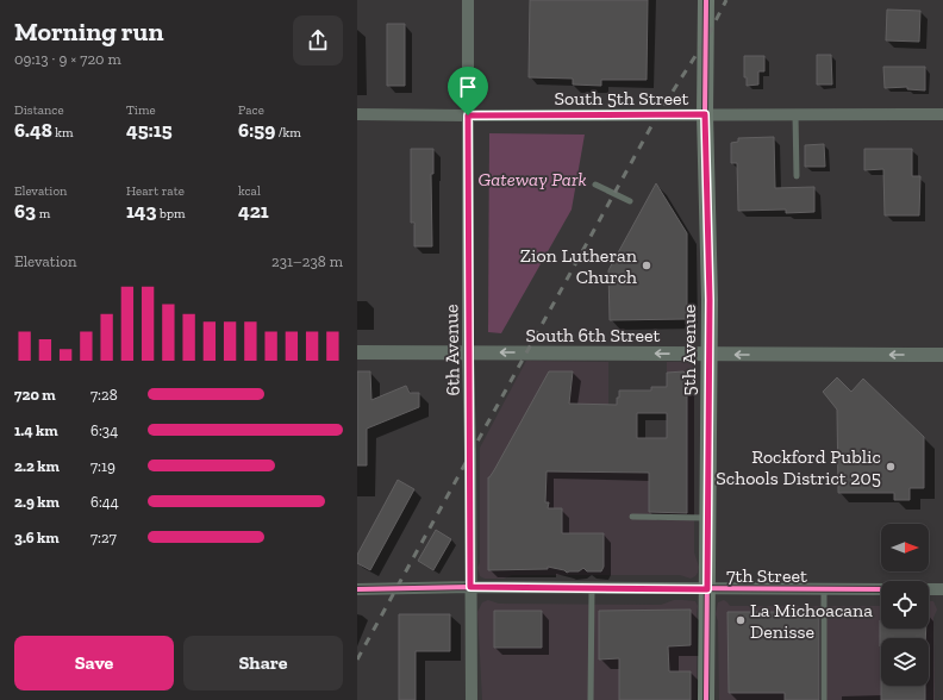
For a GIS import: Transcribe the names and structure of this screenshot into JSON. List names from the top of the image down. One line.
{"streets":{"main road":["5th Avenue"],"street":["South 5th Street","South 6th Street","6th Avenue","7th Street"]},"crossings":[["South 5th Street","6th Avenue"],["South 5th Street","5th Avenue"],["South 6th Street","6th Avenue"],["South 6th Street","5th Avenue"],["6th Avenue","7th Street"],["5th Avenue","7th Street"]],"one_way":["South 6th Street"],"parks":["Gateway Park"],"places":["Zion Lutheran Church","Rockford Public Schools District 205","La Michoacana Denisse"],"north":"right","page":{"heading":["Morning run","09:13 · 9 × 720 m"],"stats":[["Distance","6.48 km"],["Time","45:15"],["Pace","6:59 /km"],["Elevation","63 m"],["Heart rate","143 bpm"],["kcal","421"]],"chart":["Elevation","231–238 m"],"list":[{"name":"720 m","note":"7:28"},{"name":"1.4 km","note":"6:34"},{"name":"2.2 km","note":"7:19"},{"name":"2.9 km","note":"6:44"},{"name":"3.6 km","note":"7:27"}],"buttons":["Save","Share"]}}
